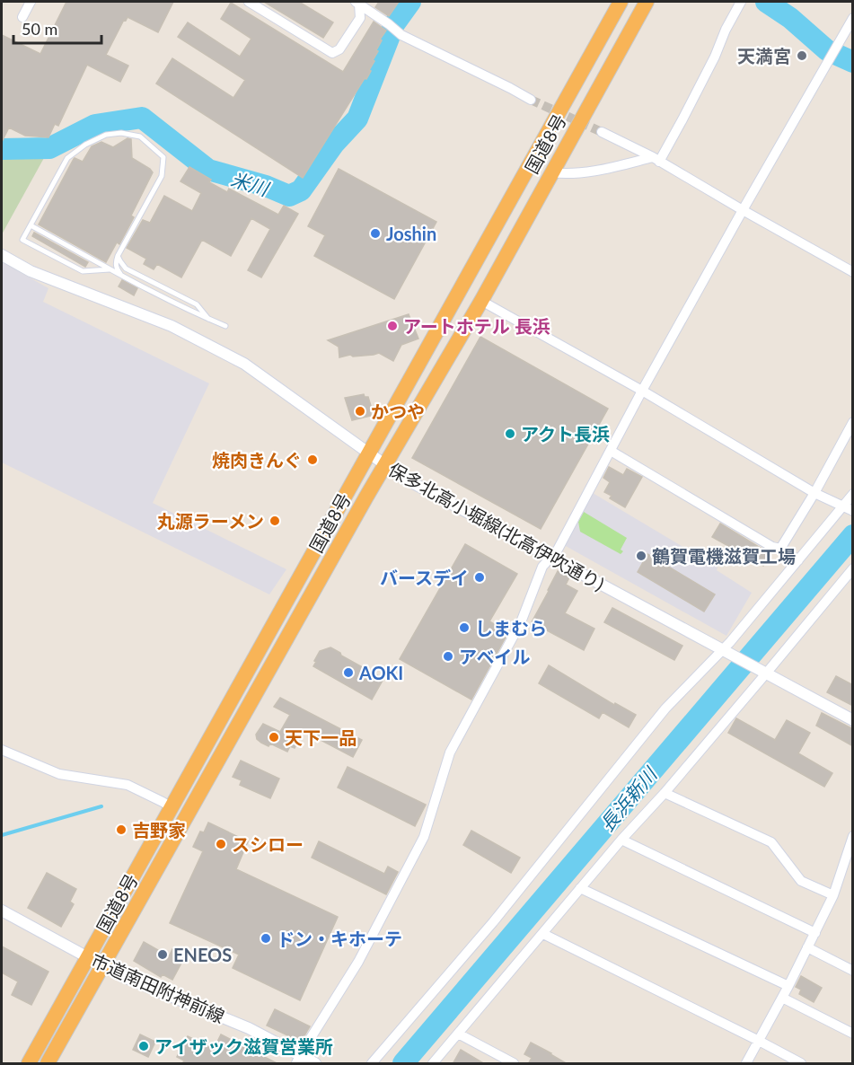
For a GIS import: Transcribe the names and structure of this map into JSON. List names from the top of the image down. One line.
{"streets":{"highway":["国道8号"],"street":["保多北高小堀線(北高伊吹通り)","市道南田附神前線"]},"crossings":[["国道8号","保多北高小堀線(北高伊吹通り)"],["国道8号","市道南田附神前線"]],"water":["米川","長浜新川"],"places":["天満宮","Joshin","アートホテル 長浜","かつや","アクト長浜","焼肉きんぐ","丸源ラーメン","鶴賀電機滋賀工場","バースデイ","しまむら","アベイル","AOKI","天下一品","吉野家","スシロー","ドン・キホーテ","ENEOS","アイザック滋賀営業所"],"scale_bar":"50 m"}
